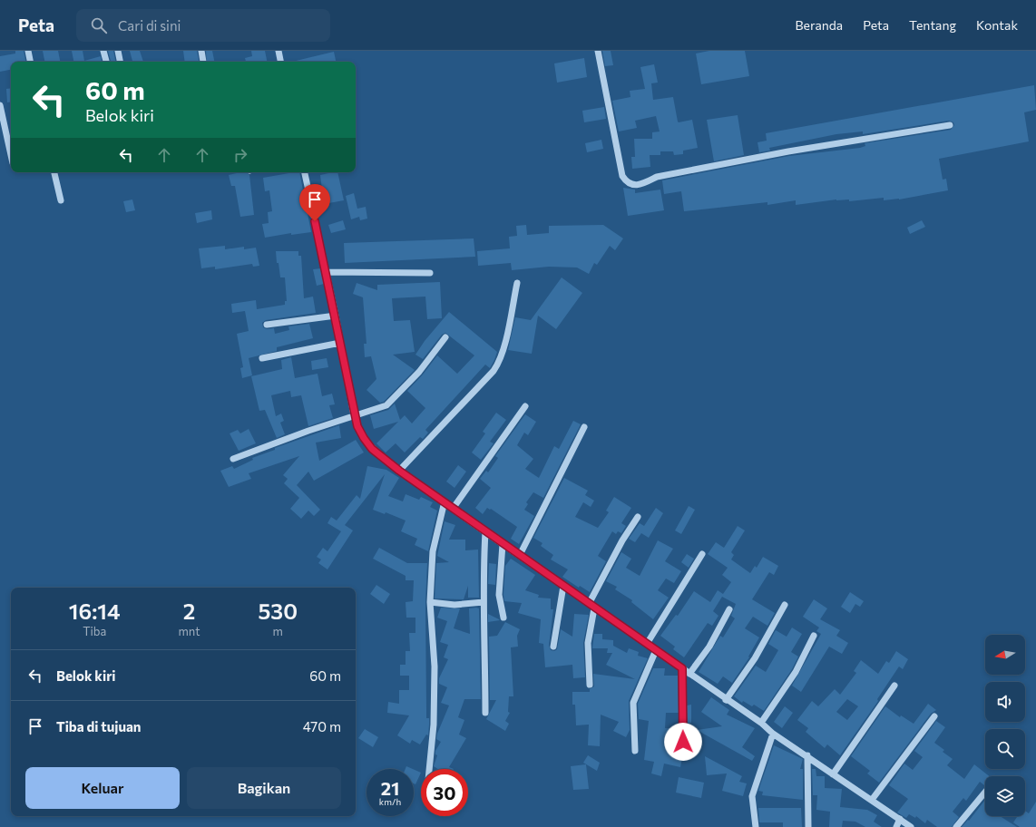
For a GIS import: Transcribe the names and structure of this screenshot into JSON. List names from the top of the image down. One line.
{"north":"left","page":{"header":"Peta","search":"Cari di sini","nav":["Beranda","Peta","Tentang","Kontak"],"turn":["60 m","Belok kiri"],"eta":["16:14","Tiba","2","mnt","530","m"],"list":[{"name":"Belok kiri","value":"60 m"},{"name":"Tiba di tujuan","value":"470 m"}],"buttons":["Keluar","Bagikan"],"speed":"21 km/h","limit":"30"}}
